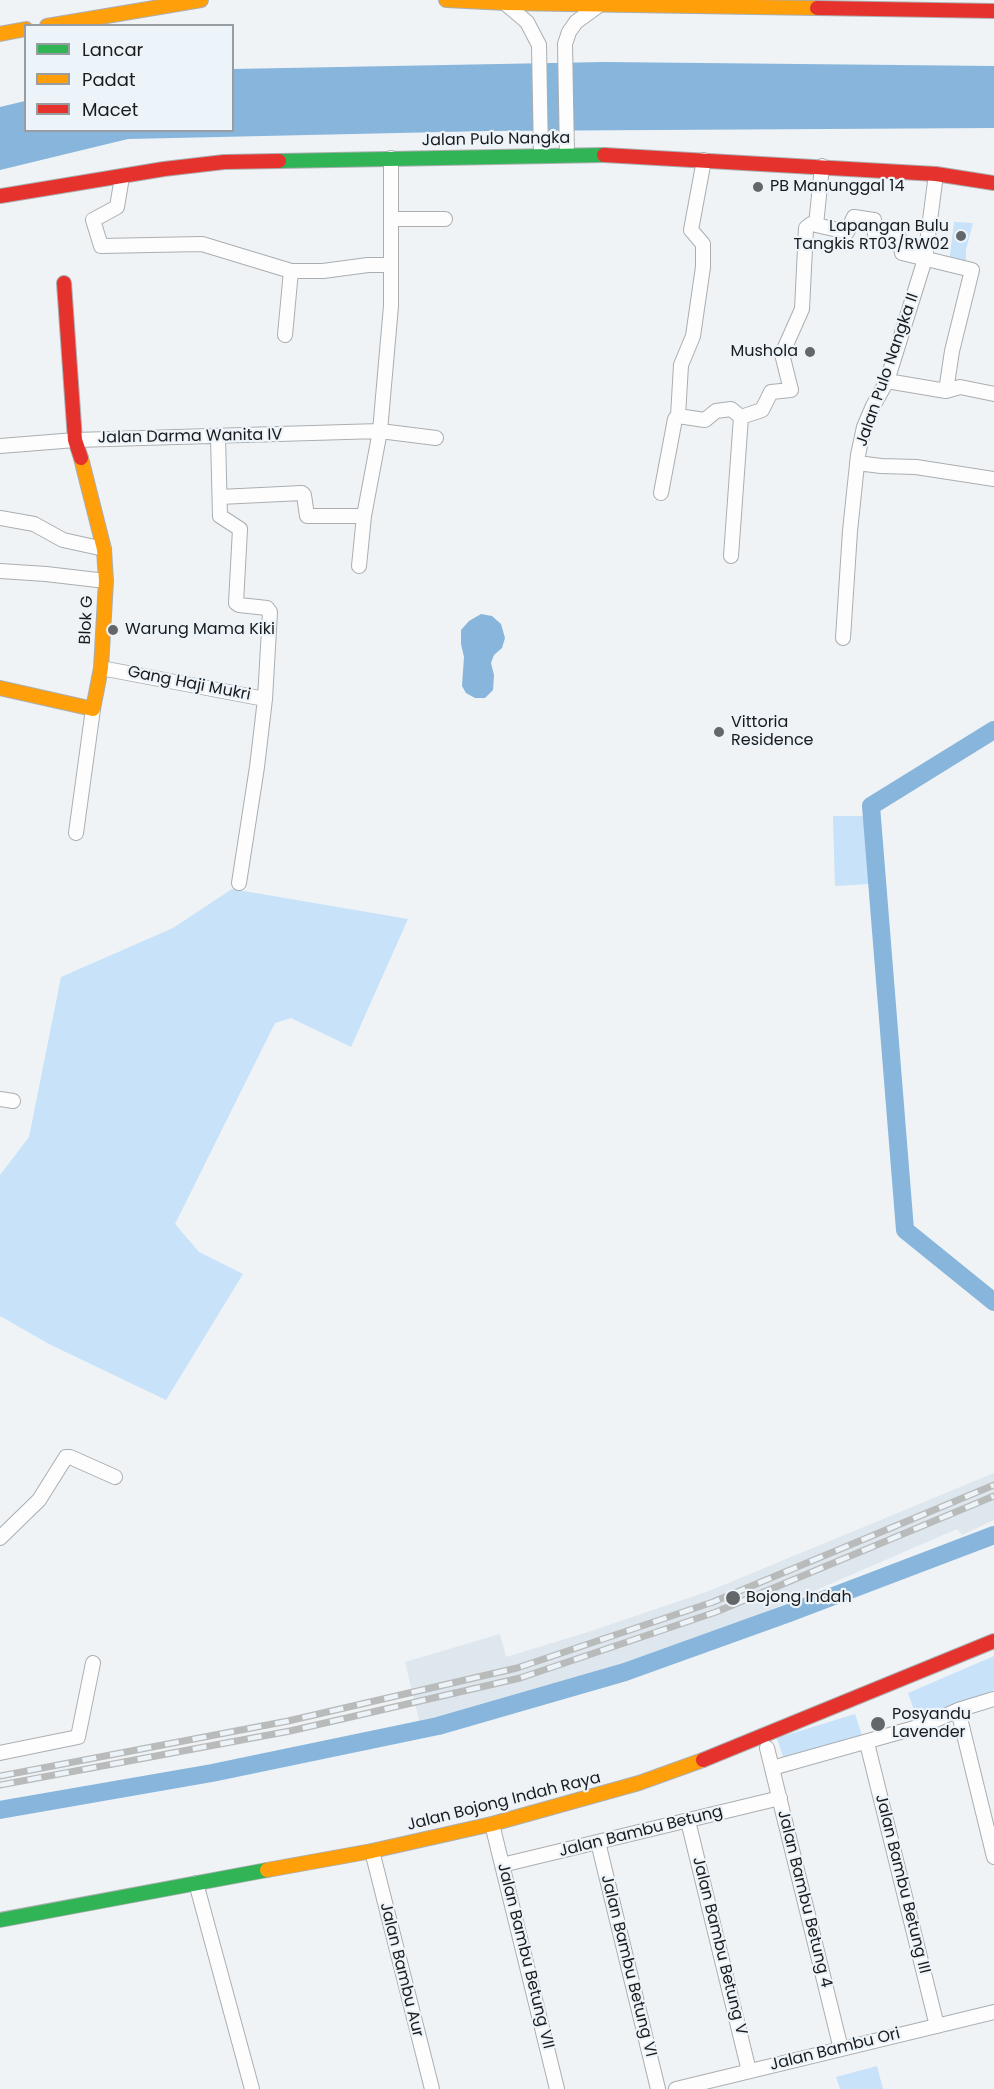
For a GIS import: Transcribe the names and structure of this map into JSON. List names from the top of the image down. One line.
{"streets":{"main road":["Jalan Pulo Nangka","Blok G","Jalan Bojong Indah Raya"],"street":["Jalan Pulo Nangka II","Jalan Darma Wanita IV","Gang Haji Mukri","Jalan Bambu Betung","Jalan Bambu Betung III","Jalan Bambu Betung 4","Jalan Bambu Betung V","Jalan Bambu Betung VII","Jalan Bambu Betung VI","Jalan Bambu Aur","Jalan Bambu Ori"]},"crossings":[["Jalan Pulo Nangka","Jalan Pulo Nangka II"],["Jalan Darma Wanita IV","Blok G"],["Jalan Darma Wanita IV","Gang Haji Mukri"],["Blok G","Gang Haji Mukri"],["Jalan Bojong Indah Raya","Jalan Bambu Betung VII"],["Jalan Bojong Indah Raya","Jalan Bambu Aur"],["Jalan Bambu Betung","Jalan Bambu Betung 4"],["Jalan Bambu Betung","Jalan Bambu Betung V"],["Jalan Bambu Betung","Jalan Bambu Betung VII"],["Jalan Bambu Betung","Jalan Bambu Betung VI"],["Jalan Bambu Betung III","Jalan Bambu Ori"],["Jalan Bambu Betung 4","Jalan Bambu Ori"],["Jalan Bambu Betung V","Jalan Bambu Ori"]],"places":["PB Manunggal 14","Lapangan Bulu Tangkis RT03/RW02","Mushola","Warung Mama Kiki","Vittoria Residence","Bojong Indah","Posyandu Lavender"],"legend":["Lancar","Padat","Macet"]}
